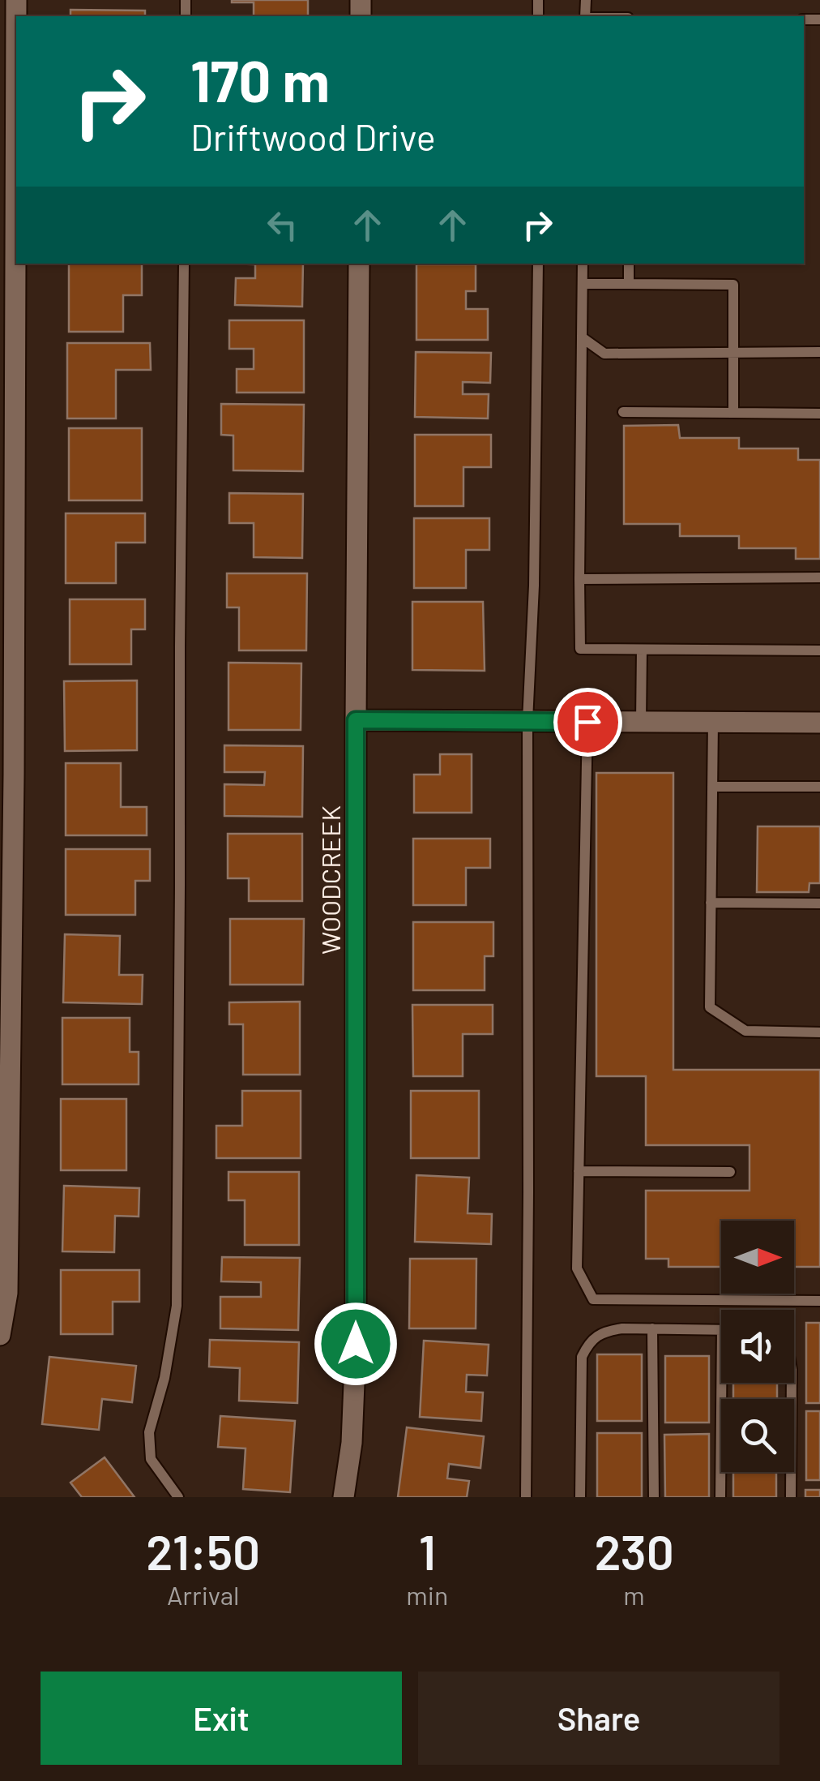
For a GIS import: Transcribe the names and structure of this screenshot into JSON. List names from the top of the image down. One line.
{"streets":{"street":["WOODCREEK"]},"north":"right","page":{"turn":["170 m","Driftwood Drive"],"eta":["21:50","Arrival","1","min","230","m"],"buttons":["Exit","Share"]}}
